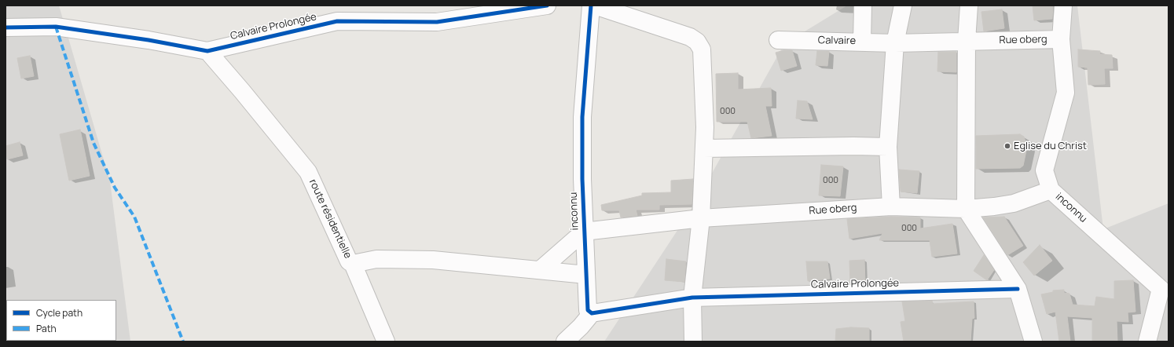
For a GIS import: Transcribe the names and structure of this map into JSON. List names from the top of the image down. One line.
{"streets":{"street":["Calvaire Prolongée","Rue oberg","Calvaire","inconnu","route résidentielle"]},"crossings":[["Calvaire Prolongée","route résidentielle"],["Rue oberg","Calvaire"],["Rue oberg","inconnu"],["inconnu","route résidentielle"]],"places":["Eglise du Christ"],"house_numbers":["000","000","000"],"legend":["Cycle path","Path"]}
